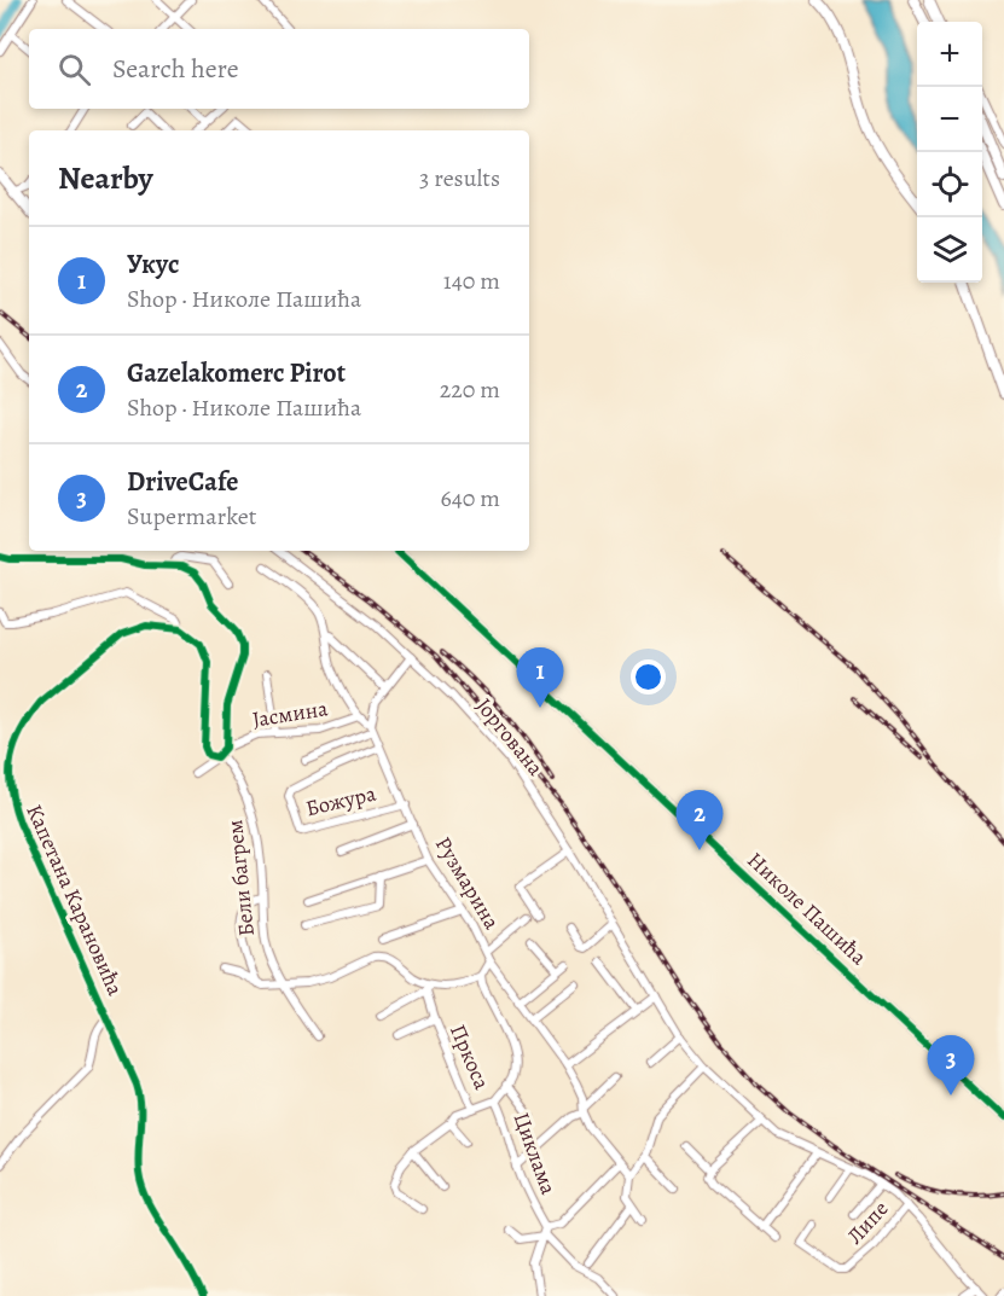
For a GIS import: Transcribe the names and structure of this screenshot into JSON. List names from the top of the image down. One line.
{"streets":{"main road":["Николе Пашића"],"street":["Јасмина","Јоргована","Божура","Бели багрем","Рузмарина","Капетана Карановића","Пркоса","Циклама","Липе"]},"crossings":[["Јасмина","Бели багрем"],["Јоргована","Липе"],["Божура","Рузмарина"]],"page":{"map_buttons":["+","−"],"search":"Search here","heading":["Nearby","3 results"],"list":[{"mark":"1","name":"Укус","note":"Shop · Николе Пашића","value":"140 m"},{"mark":"2","name":"Gazelakomerc Pirot","note":"Shop · Николе Пашића","value":"220 m"},{"mark":"3","name":"DriveCafe","note":"Supermarket","value":"640 m"}],"pins":["1","2","3"]}}
